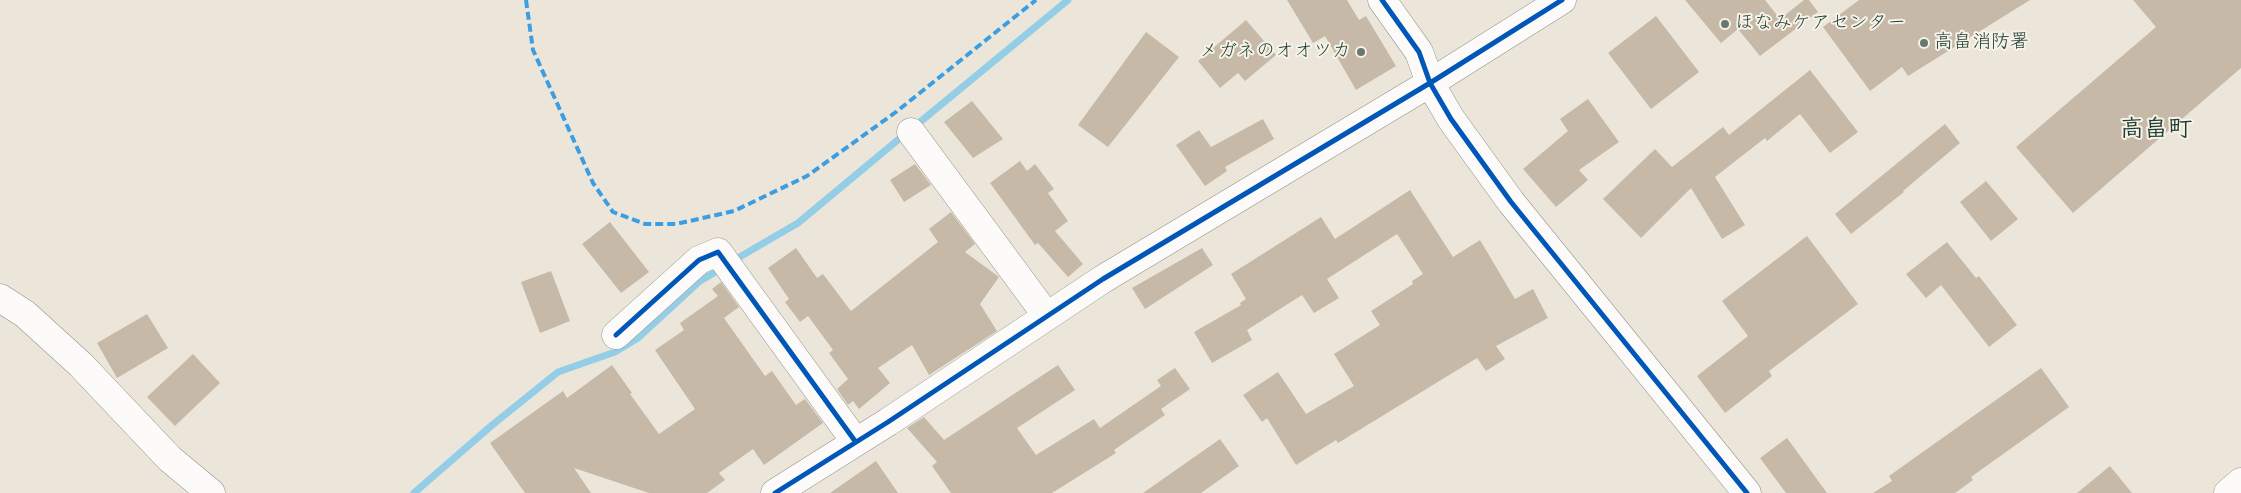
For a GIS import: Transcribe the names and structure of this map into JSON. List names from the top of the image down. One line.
{"districts":["高畠町"],"places":["ほなみケアセンター","高畠消防署","メガネのオオツカ"]}
